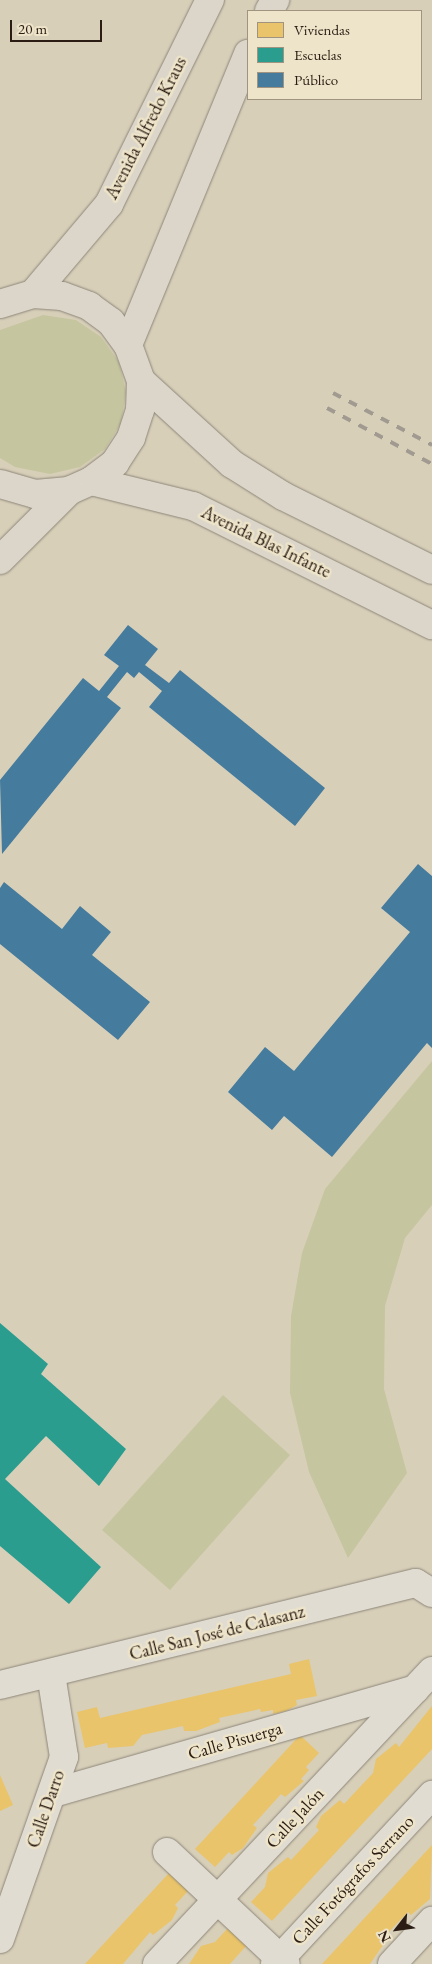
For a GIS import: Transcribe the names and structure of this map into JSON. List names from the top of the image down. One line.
{"streets":{"main road":["Avenida Alfredo Kraus","Avenida Blas Infante"],"street":["Calle San José de Calasanz","Calle Pisuerga","Calle Darro","Calle Jalón","Calle Fotógrafos Serrano"]},"crossings":[["Calle San José de Calasanz","Calle Darro"],["Calle Pisuerga","Calle Darro"],["Calle Pisuerga","Calle Jalón"]],"legend":["Viviendas","Escuelas","Público"],"scale_bar":"20 m","north":"bottom left"}
